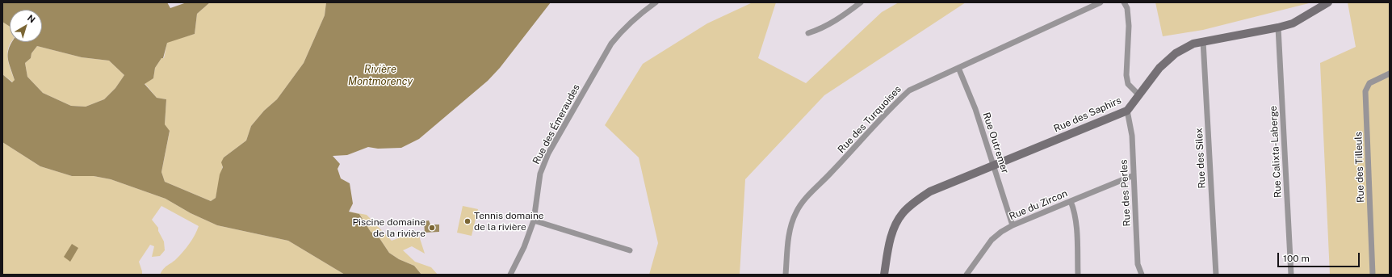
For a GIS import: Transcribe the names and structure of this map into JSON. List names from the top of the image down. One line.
{"streets":{"street":["Rue des Saphirs","Rue des Turquoises","Rue des Émeraudes","Rue Outremer","Rue Calixta-Laberge","Rue des Silex","Rue des Tilleuls","Rue des Perles","Rue du Zircon"]},"crossings":[["Rue des Saphirs","Rue Outremer"],["Rue des Saphirs","Rue Calixta-Laberge"],["Rue des Saphirs","Rue des Silex"],["Rue des Saphirs","Rue des Perles"],["Rue des Turquoises","Rue Outremer"],["Rue Outremer","Rue du Zircon"],["Rue des Perles","Rue du Zircon"]],"water":["Rivière Montmorency"],"places":["Tennis domaine de la rivière","Piscine domaine de la rivière"],"scale_bar":"100 m","north":"top right"}
